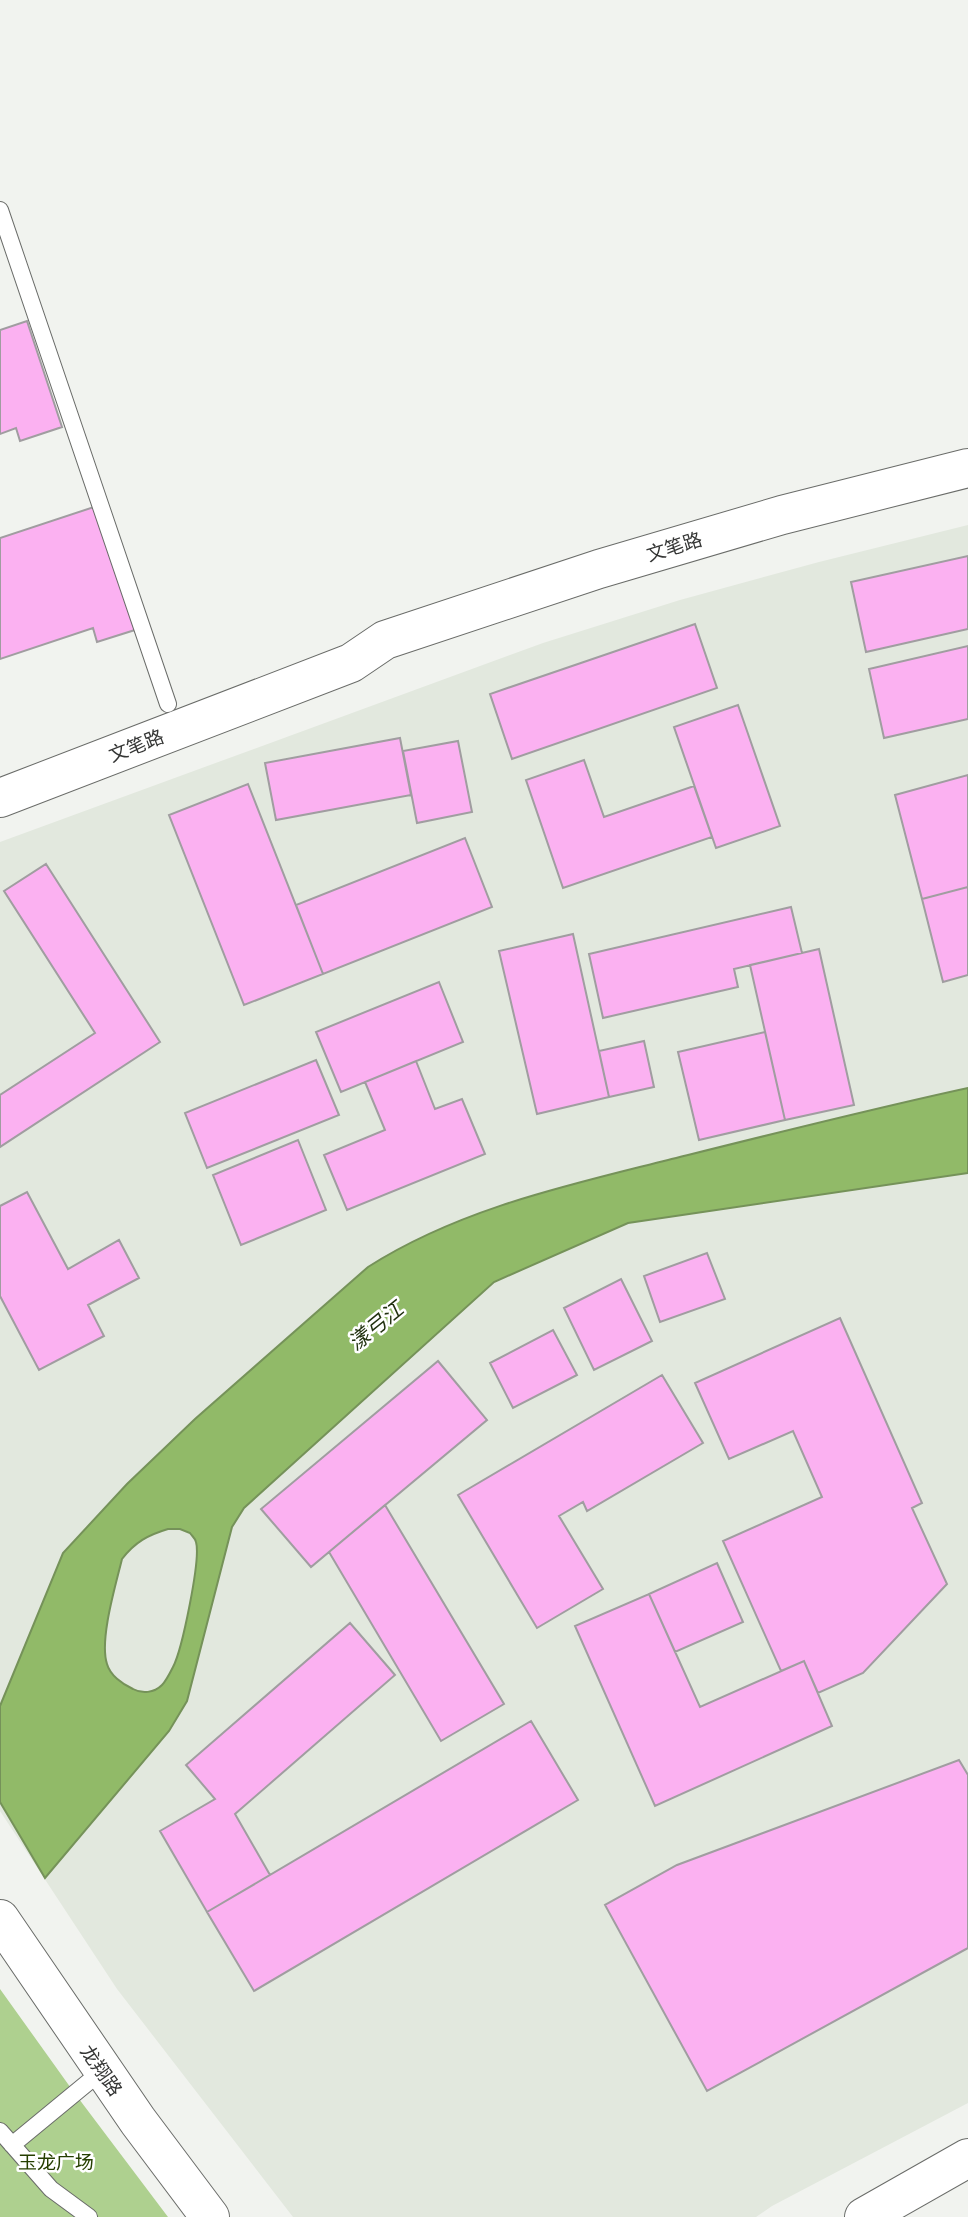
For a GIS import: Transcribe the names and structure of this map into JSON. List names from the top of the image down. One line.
{"streets":{"street":["文笔路","龙翔路"]},"water":["漾弓江"],"parks":["玉龙广场"]}
